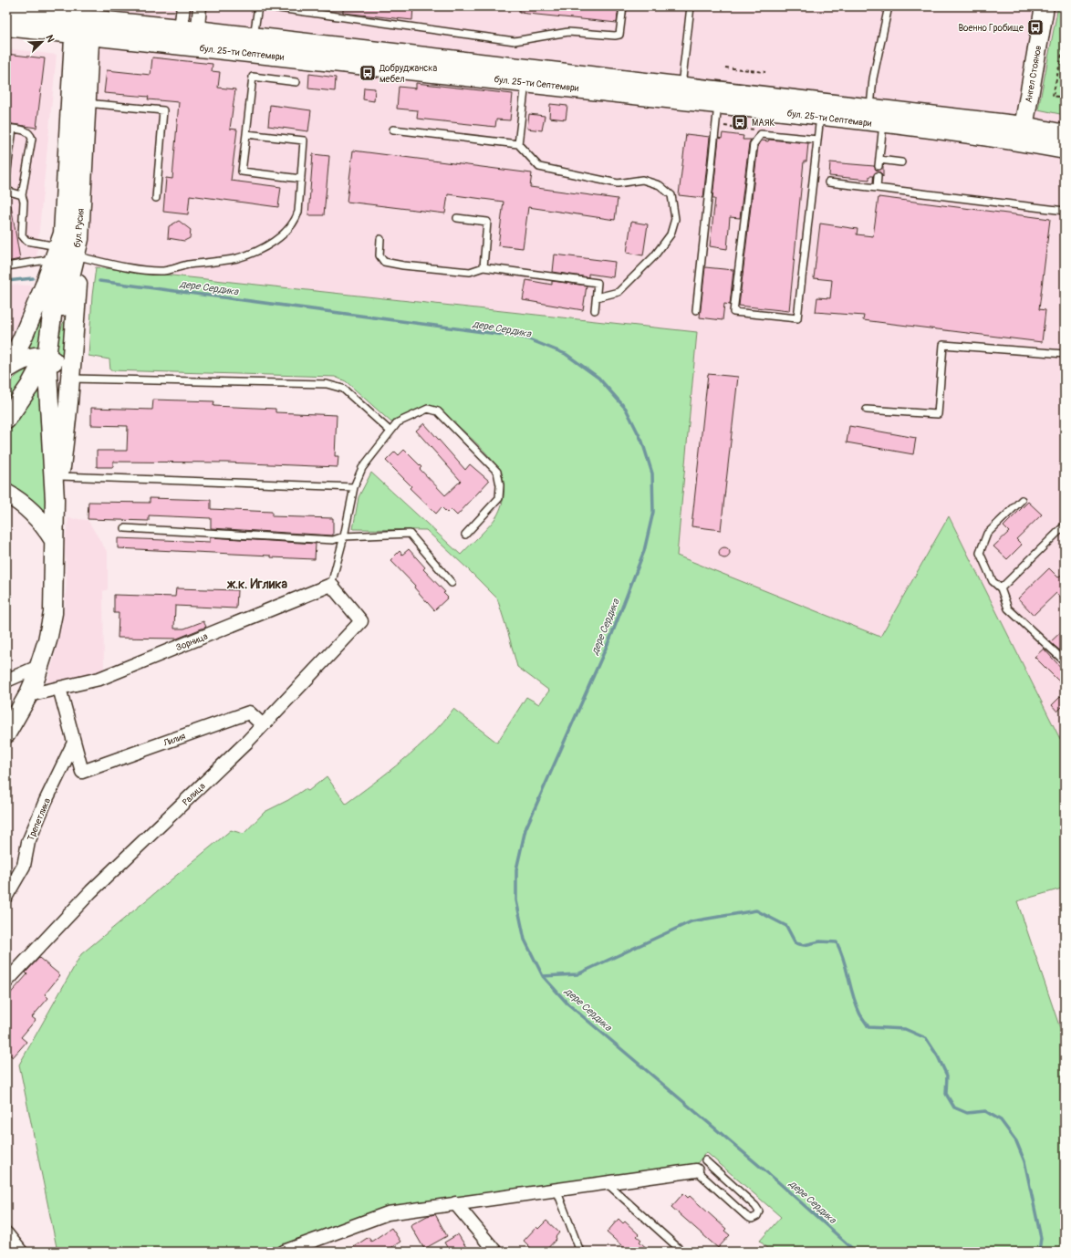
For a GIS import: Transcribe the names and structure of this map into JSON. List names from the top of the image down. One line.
{"streets":{"main road":["бул. 25-ти Септември","Ангел Стоянов","бул. Русия"],"street":["Зорница","Лилия","Ралица","Трепетлика"]},"crossings":[["бул. 25-ти Септември","Ангел Стоянов"],["бул. 25-ти Септември","бул. Русия"],["Зорница","Ралица"],["Лилия","Ралица"],["Лилия","Трепетлика"]],"districts":["ж.к. Иглика"],"water":["дере Сердика"],"places":{"bus stop":["Военно Гробище","Добруджанска мебел","МАЯК"]},"north":"top right"}
